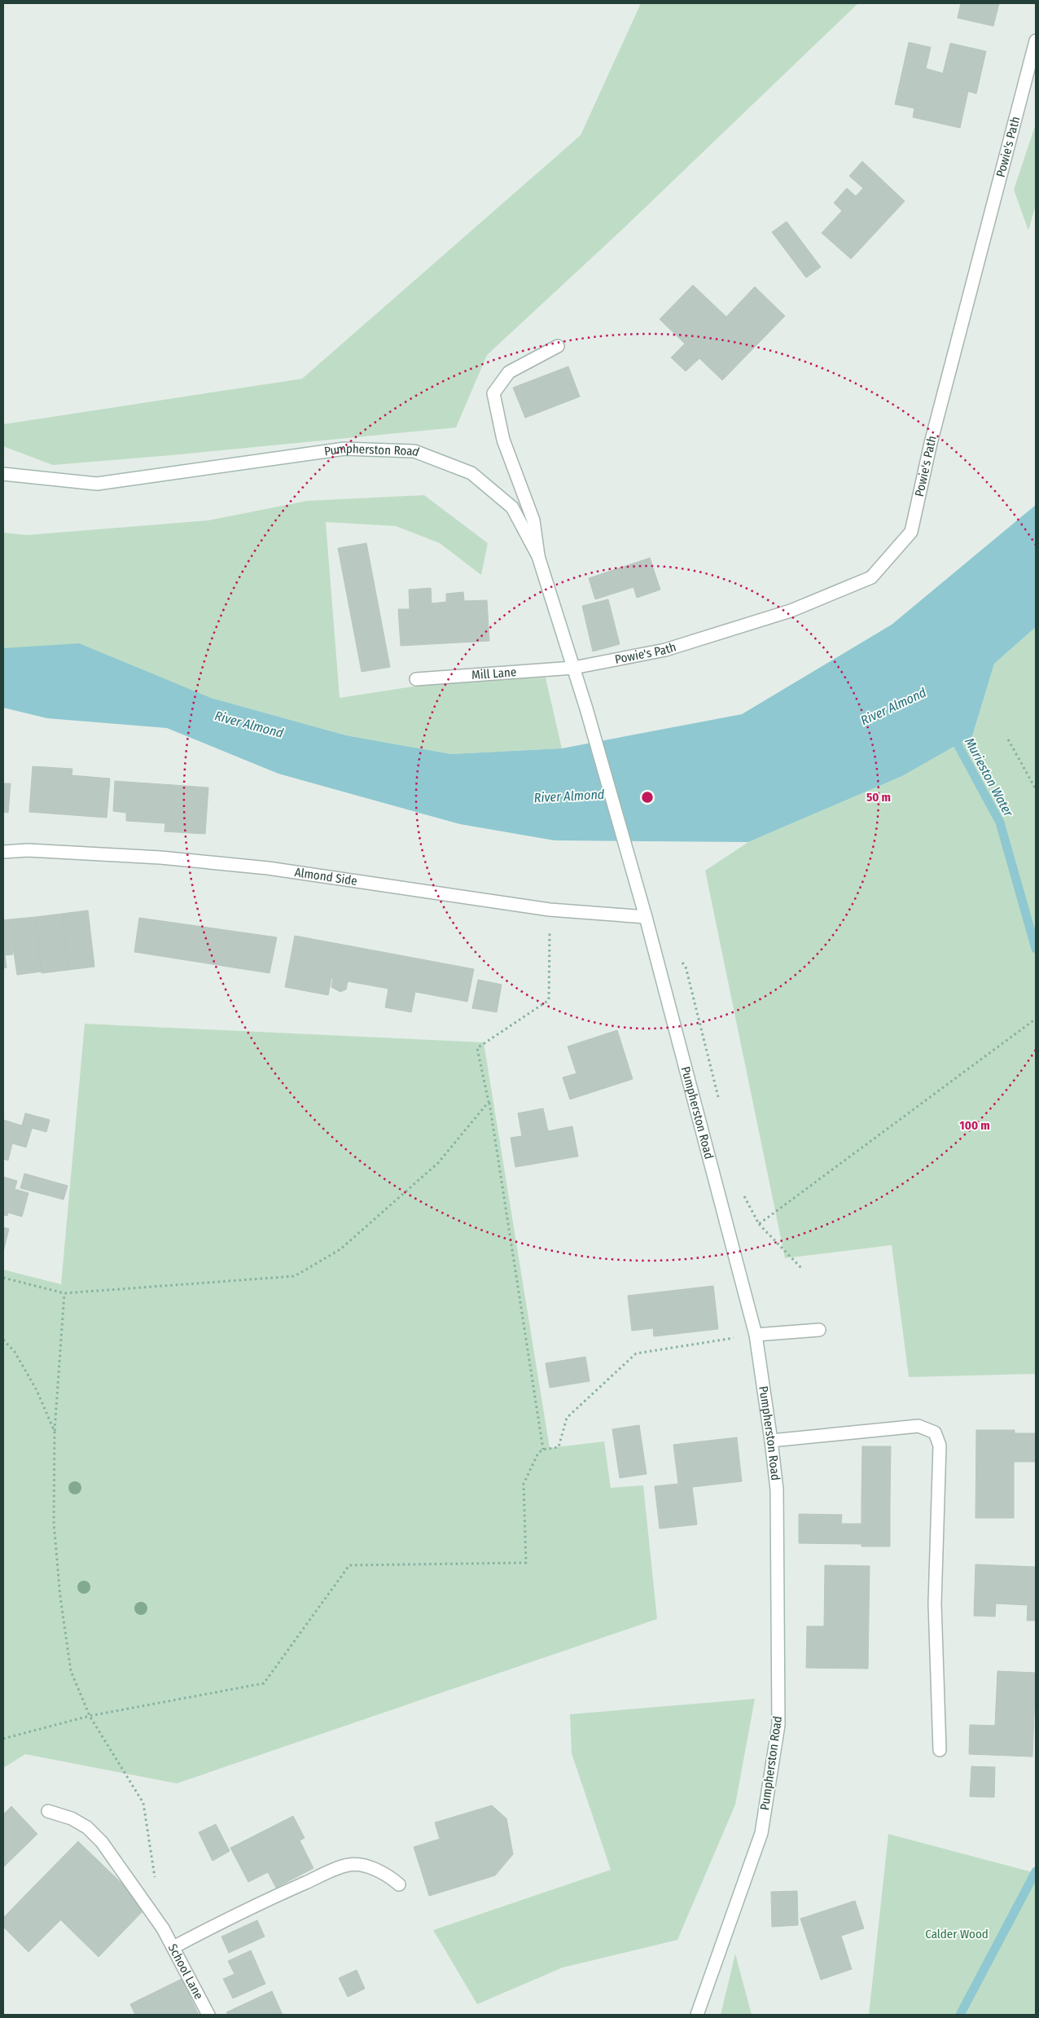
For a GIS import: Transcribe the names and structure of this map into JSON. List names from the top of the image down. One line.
{"streets":{"main road":["Powie's Path","Pumpherston Road","Mill Lane","Almond Side","School Lane"]},"crossings":[["Powie's Path","Pumpherston Road"],["Powie's Path","Mill Lane"],["Pumpherston Road","Mill Lane"],["Pumpherston Road","Almond Side"]],"water":["River Almond","Murieston Water"],"parks":["Calder Wood"],"rings":["50 m","100 m"]}
